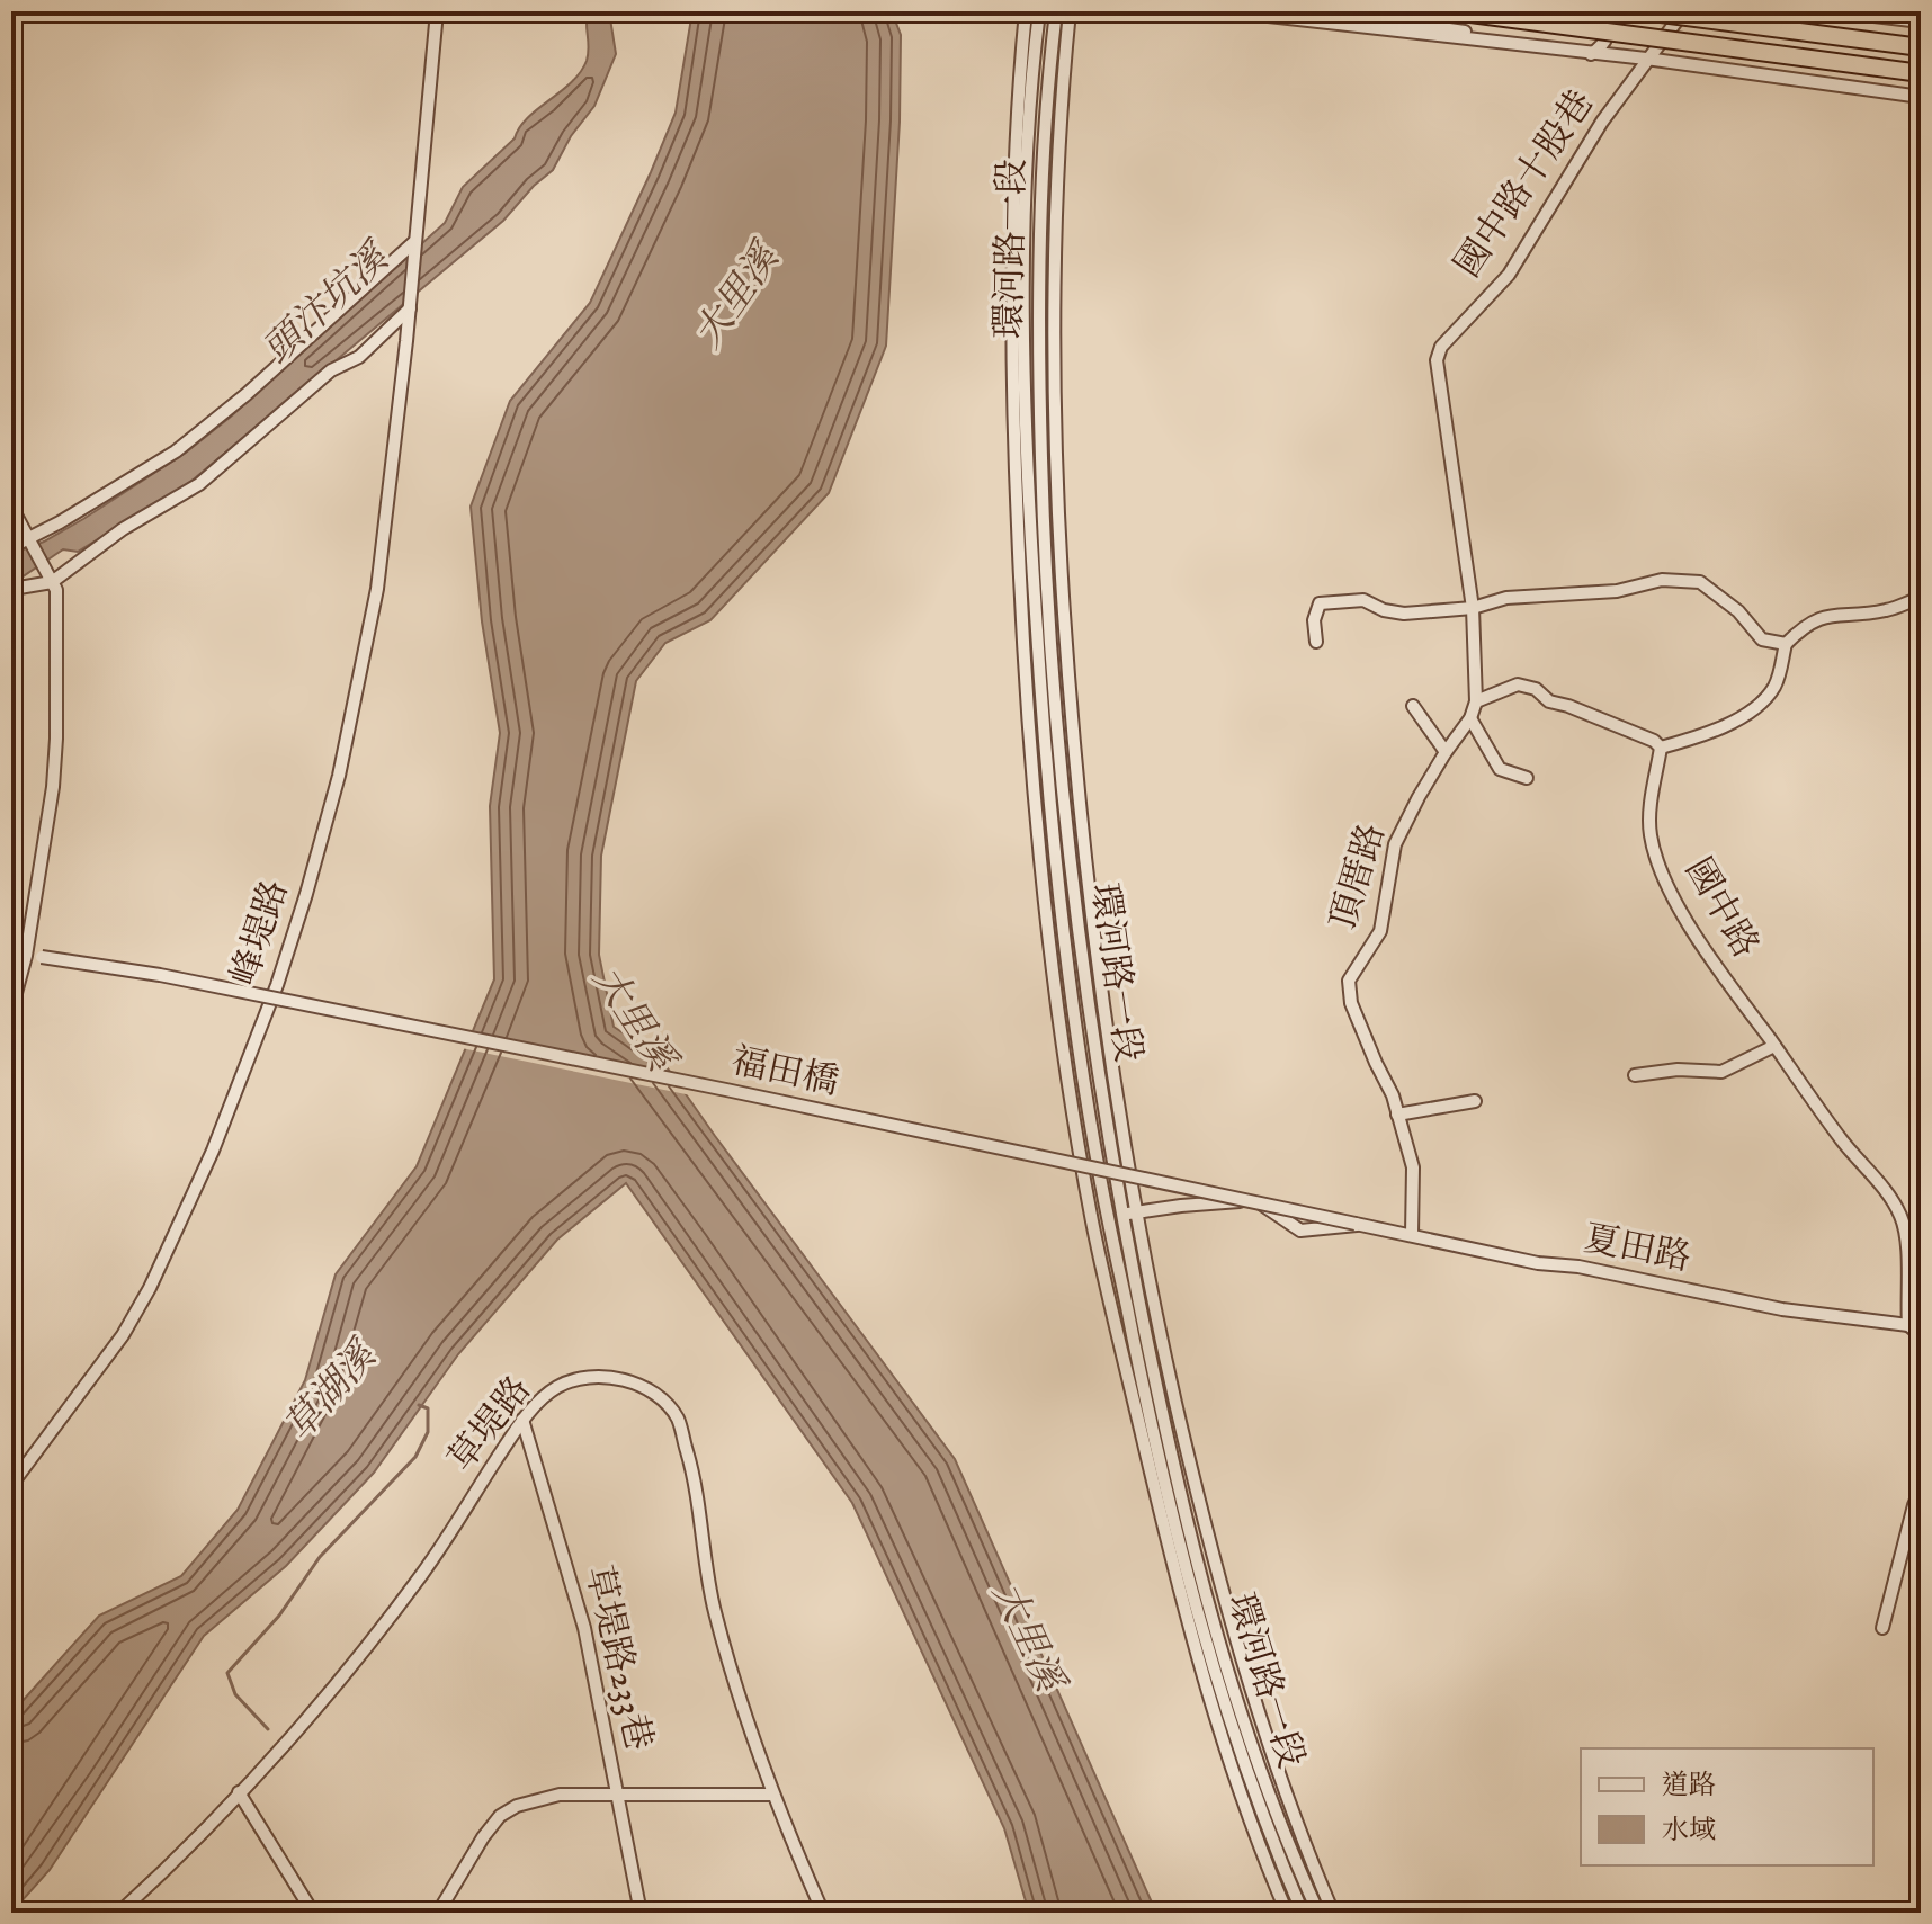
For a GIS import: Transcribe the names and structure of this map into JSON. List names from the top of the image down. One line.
{"streets":{"street":["國中路十股巷","環河路一段","頂厝路","國中路","峰堤路","福田橋","夏田路","草堤路","草堤路233巷"]},"crossings":[["頂厝路","夏田路"],["國中路","夏田路"],["福田橋","夏田路"],["草堤路","草堤路233巷"]],"water":["大里溪","頭汴坑溪","草湖溪"],"legend":["道路","水域"]}
